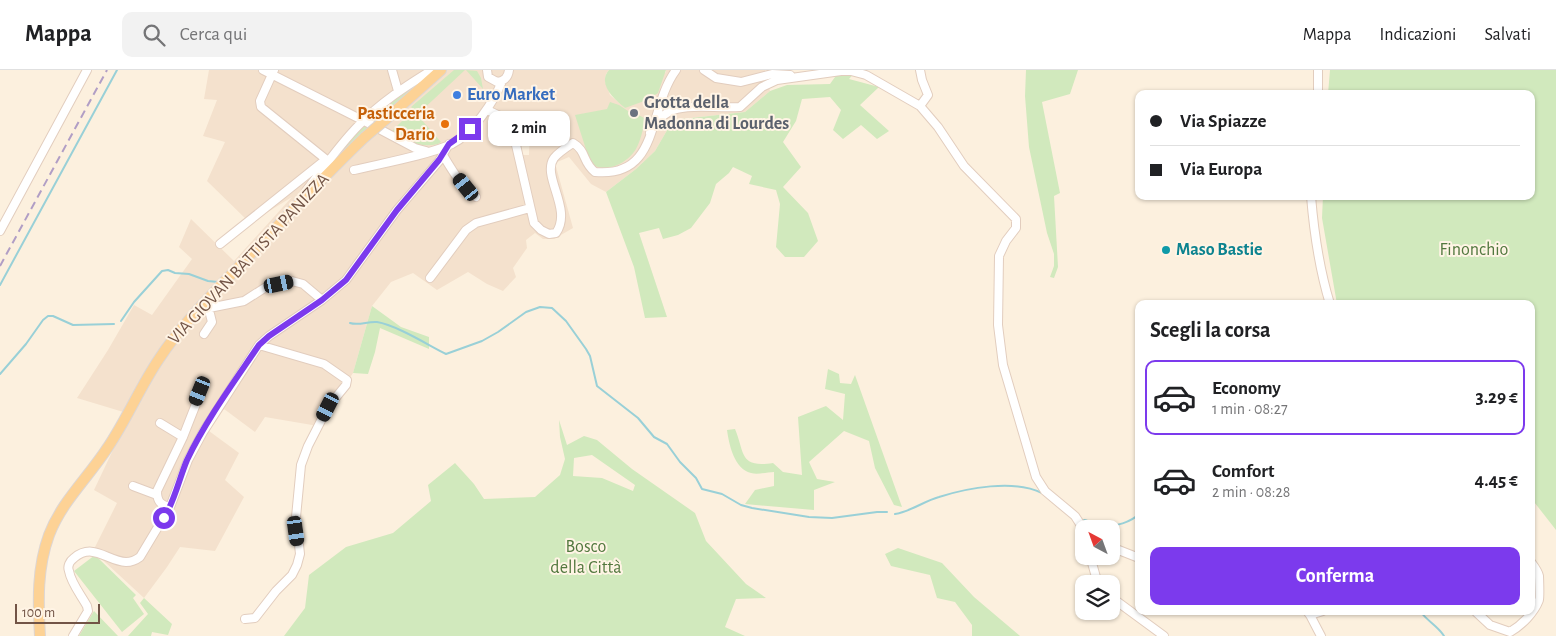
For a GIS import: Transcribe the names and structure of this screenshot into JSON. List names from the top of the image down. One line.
{"streets":{"main road":["VIA GIOVAN BATTISTA PANIZZA"]},"parks":["Finonchio","Bosco della Città"],"places":["Euro Market","Grotta della Madonna di Lourdes","Pasticceria Dario","Maso Bastie"],"scale_bar":"100 m","north":"top left","page":{"header":"Mappa","search":"Cerca qui","nav":["Mappa","Indicazioni","Salvati"],"banner":["Via Spiazze","Via Europa"],"bubble":"2 min","heading":"Scegli la corsa","list":[{"name":"Economy","note":"1 min · 08:27","value":"3.29 €"},{"name":"Comfort","note":"2 min · 08:28","value":"4.45 €"}],"buttons":"Conferma","scale":"100 m"}}
